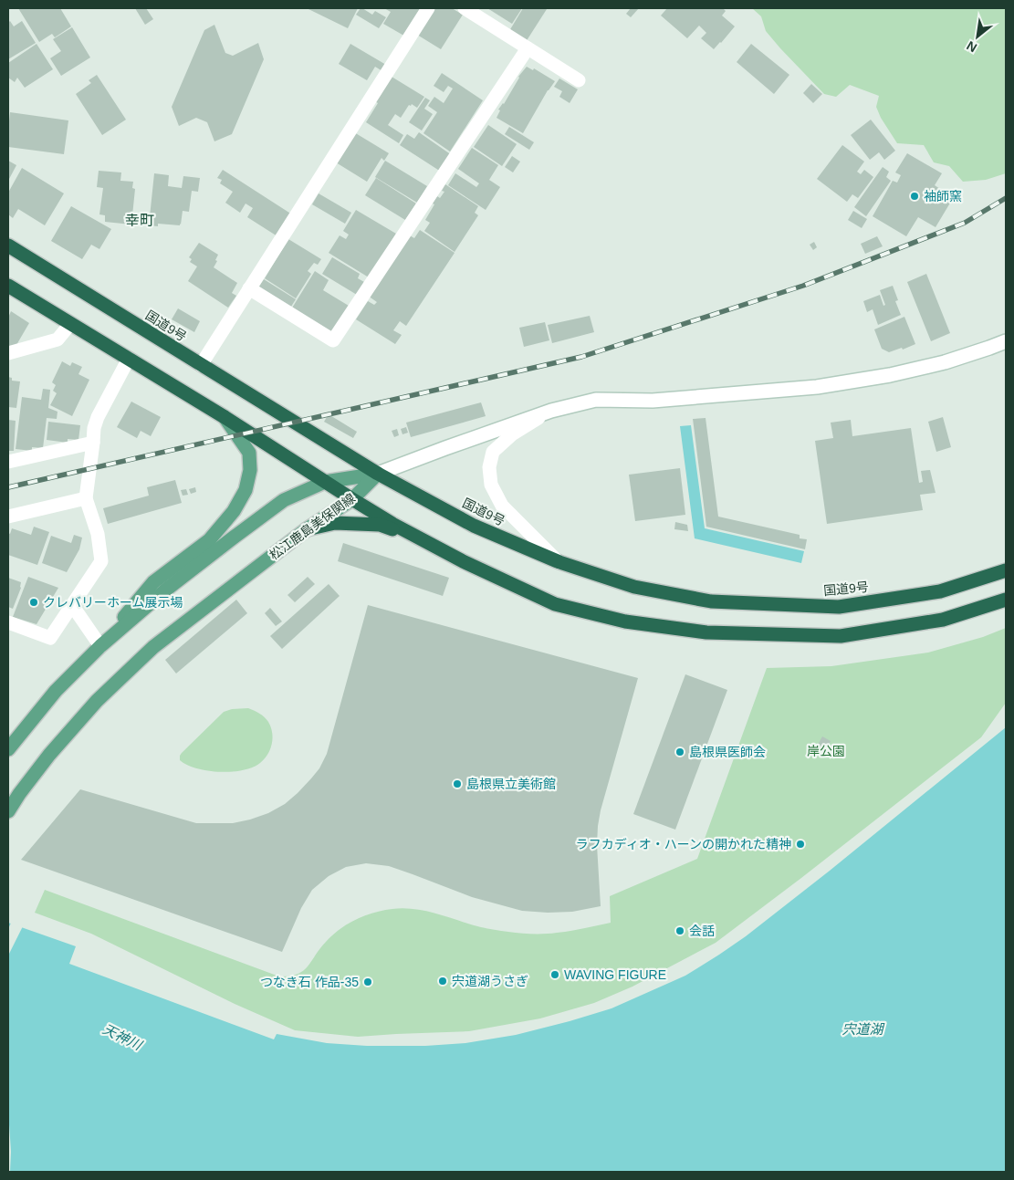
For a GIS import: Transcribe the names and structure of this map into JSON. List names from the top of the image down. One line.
{"streets":{"highway":["国道9号"],"main road":["松江鹿島美保関線"]},"crossings":[["国道9号","松江鹿島美保関線"]],"districts":["幸町"],"water":["宍道湖","天神川"],"parks":["岸公園"],"places":["袖師窯","クレバリーホーム展示場","島根県医師会","島根県立美術館","ラフカディオ・ハーンの開かれた精神","会話","WAVING FIGURE","宍道湖うさぎ","つなき石 作品-35"],"north":"bottom left"}
